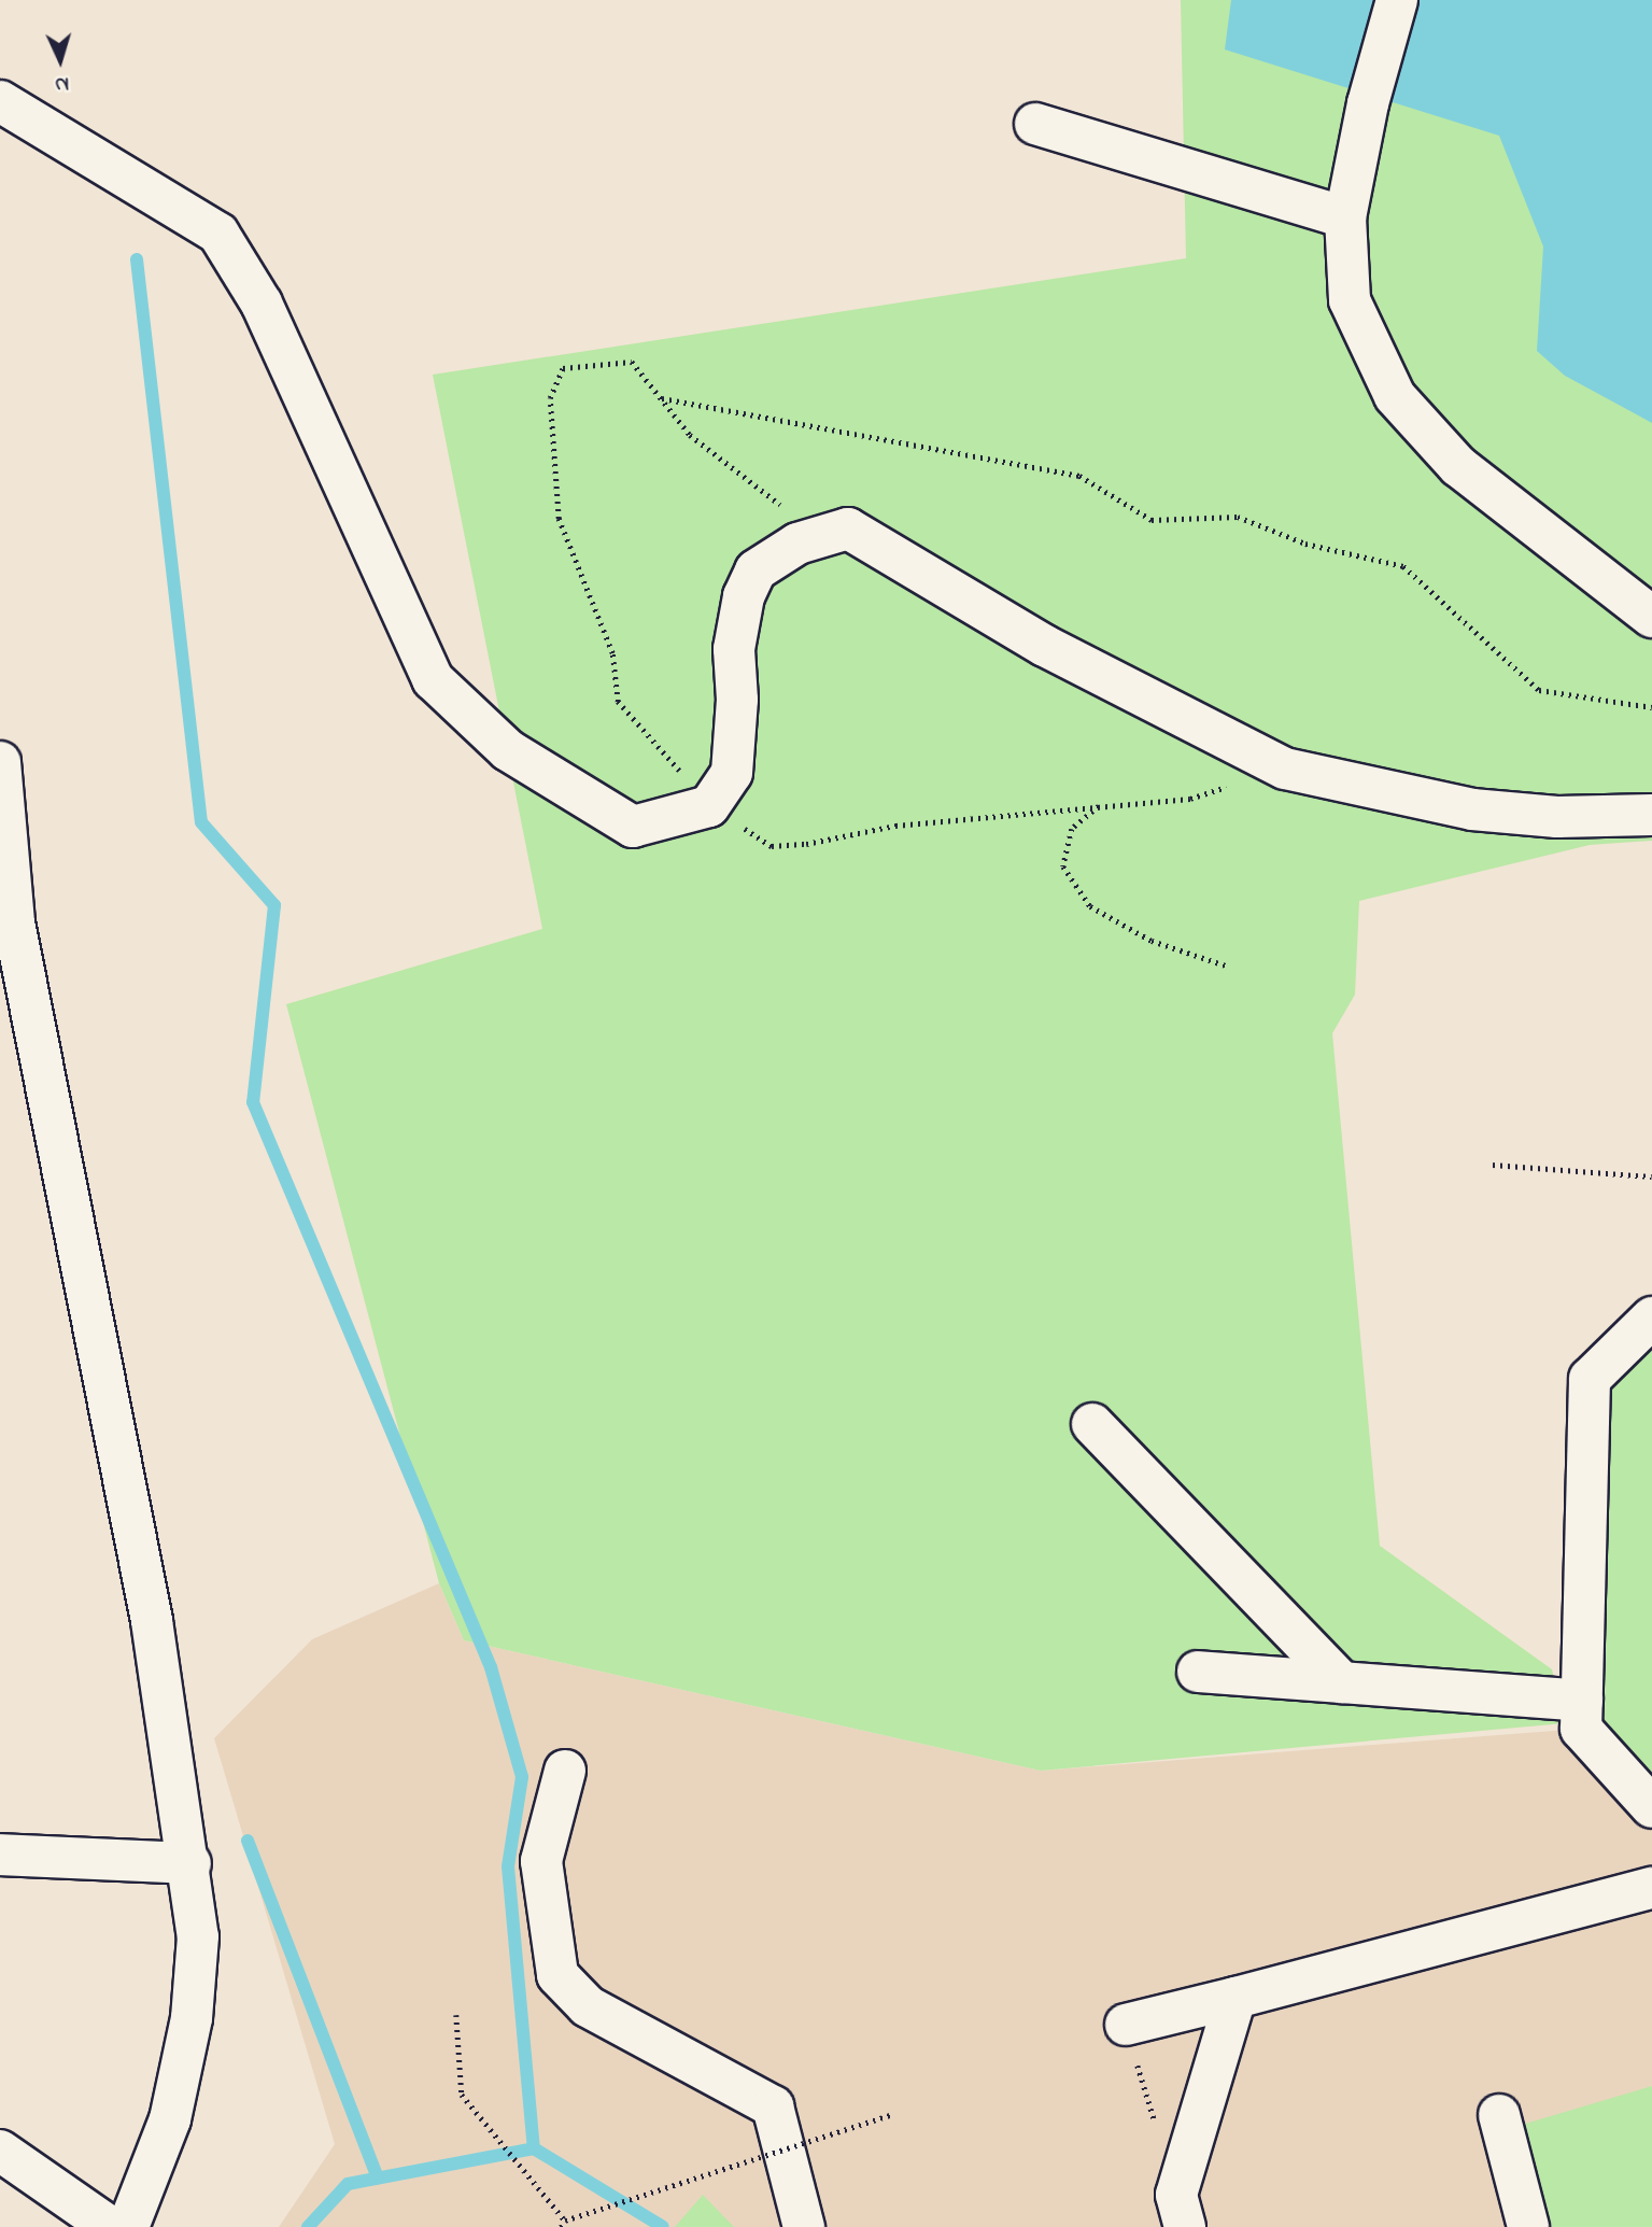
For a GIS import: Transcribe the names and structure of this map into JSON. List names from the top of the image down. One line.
{"north":"bottom"}
